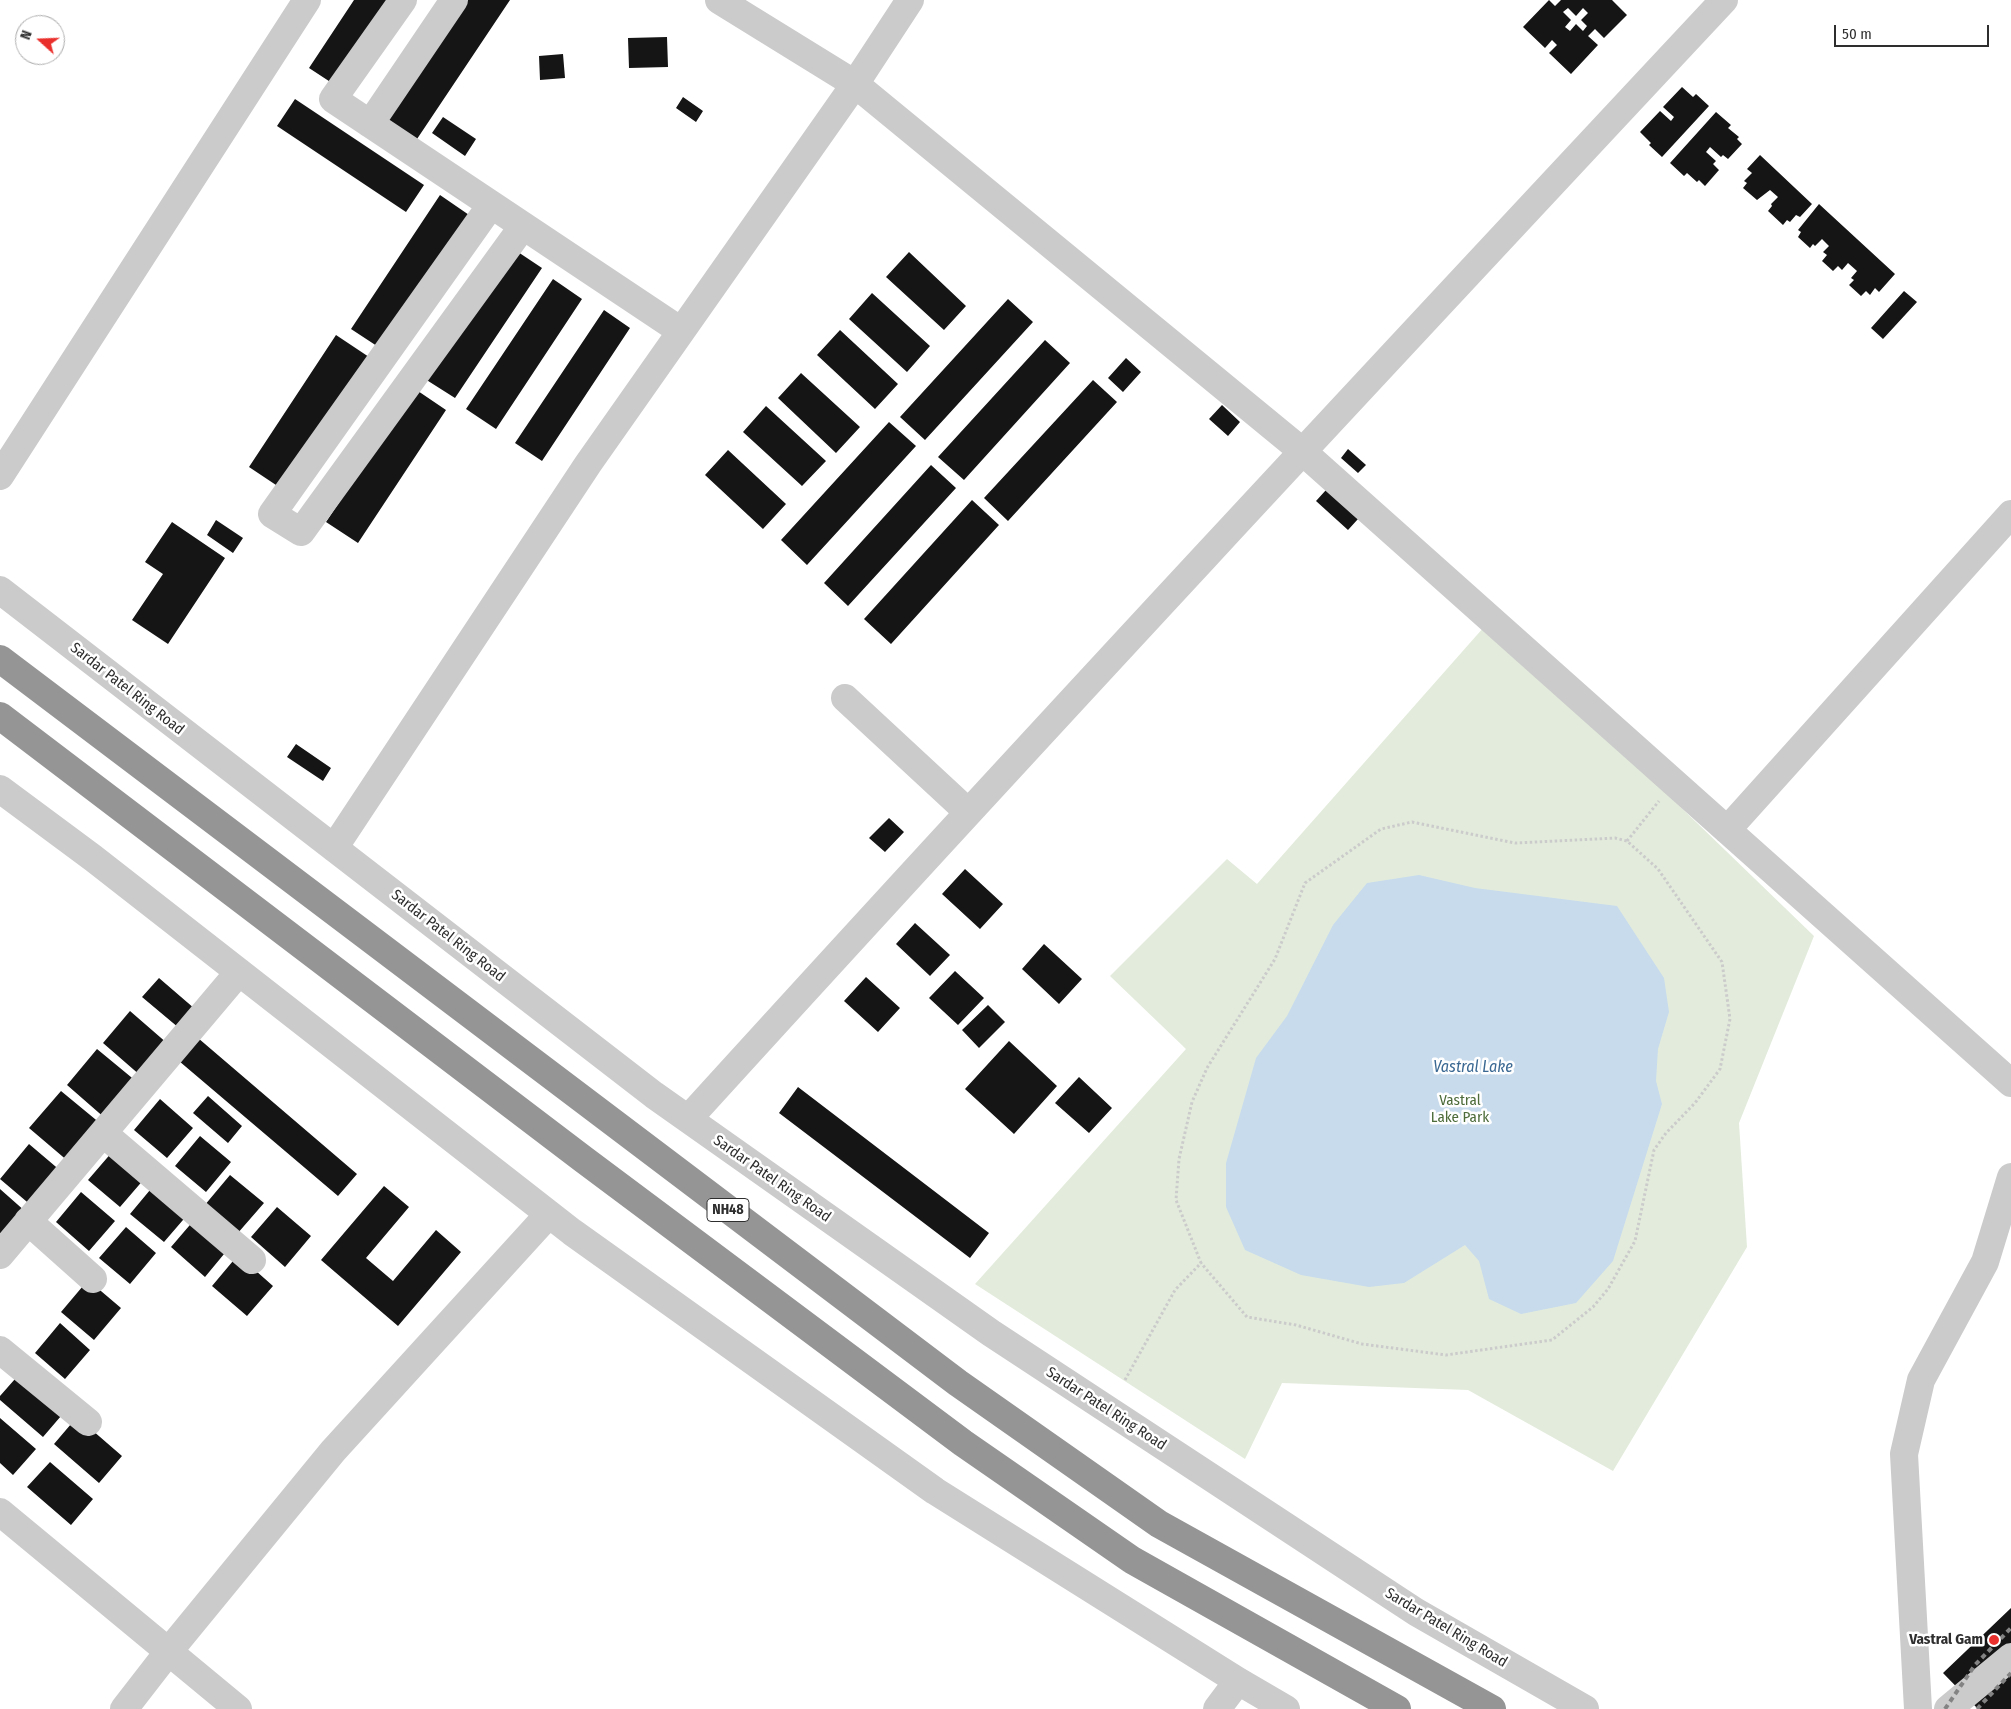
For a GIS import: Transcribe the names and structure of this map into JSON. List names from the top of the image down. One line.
{"streets":{"highway":["NH48"],"street":["Sardar Patel Ring Road"]},"water":["Vastral Lake"],"parks":["Vastral Lake Park"],"places":["Vastral Gam"],"scale_bar":"50 m","north":"left"}
